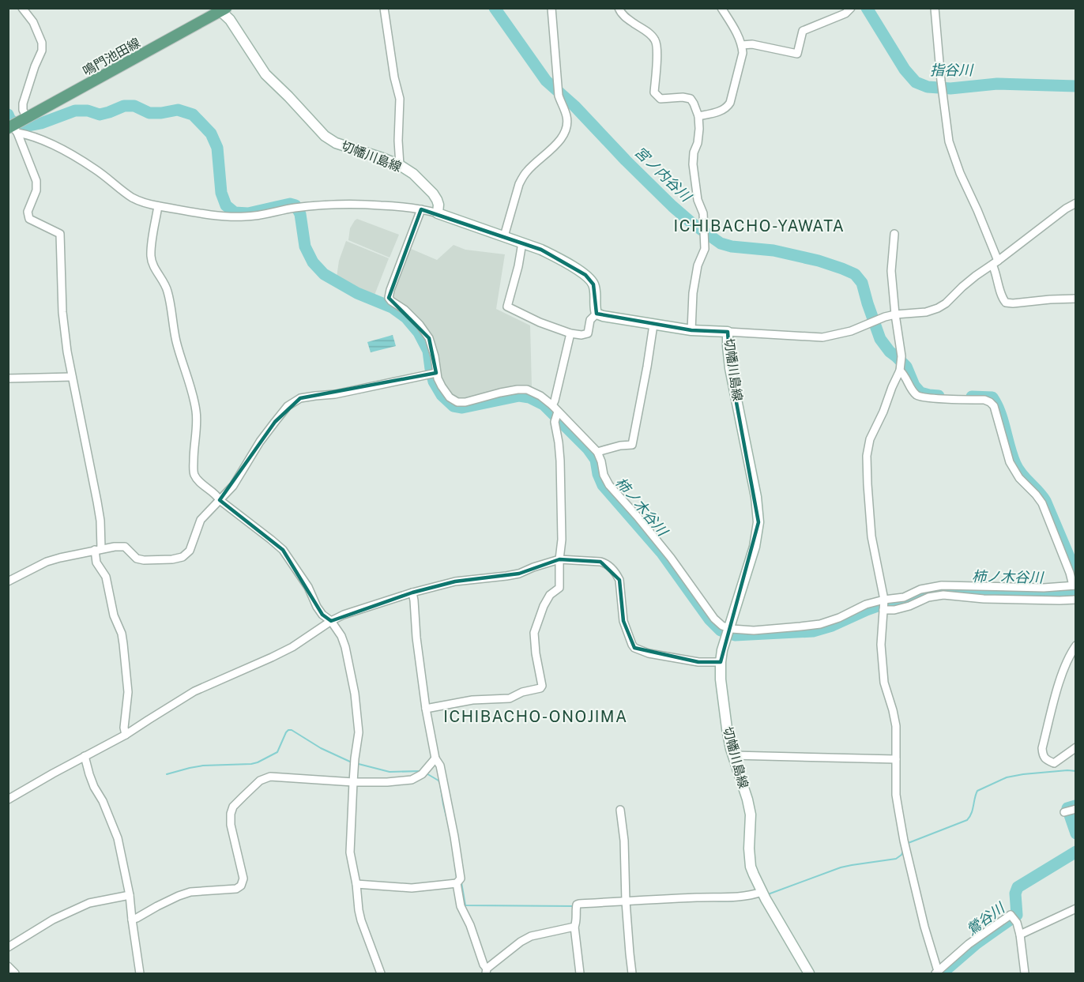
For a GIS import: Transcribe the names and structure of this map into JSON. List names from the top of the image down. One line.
{"streets":{"main road":["鳴門池田線","切幡川島線"]},"crossings":[["鳴門池田線","切幡川島線"]],"districts":["ICHIBACHO-YAWATA","ICHIBACHO-ONOJIMA"],"water":["指谷川","宮ノ内谷川","柿ノ木谷川","鶯谷川"]}
